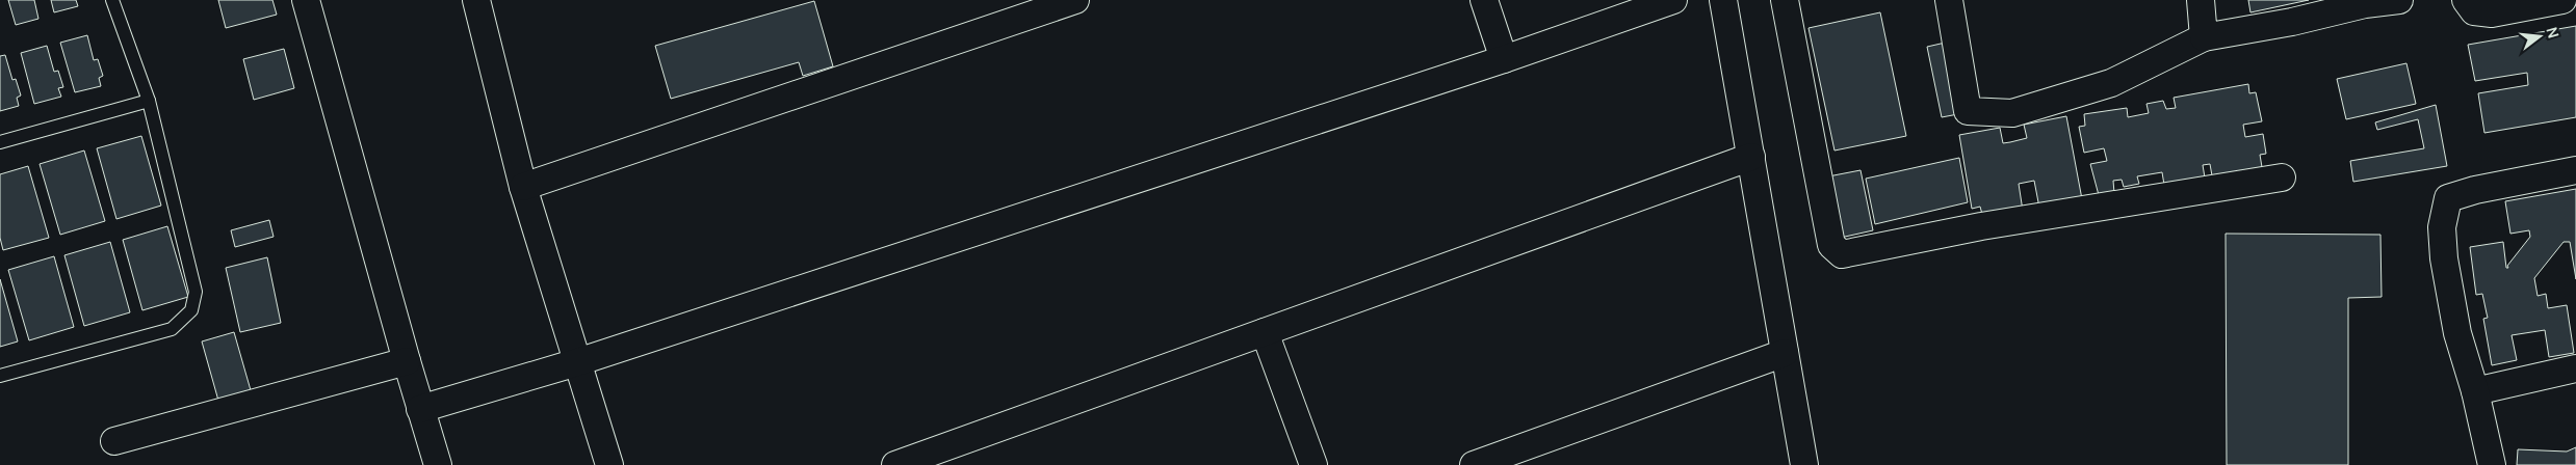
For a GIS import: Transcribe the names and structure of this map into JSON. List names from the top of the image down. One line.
{"north":"right"}
